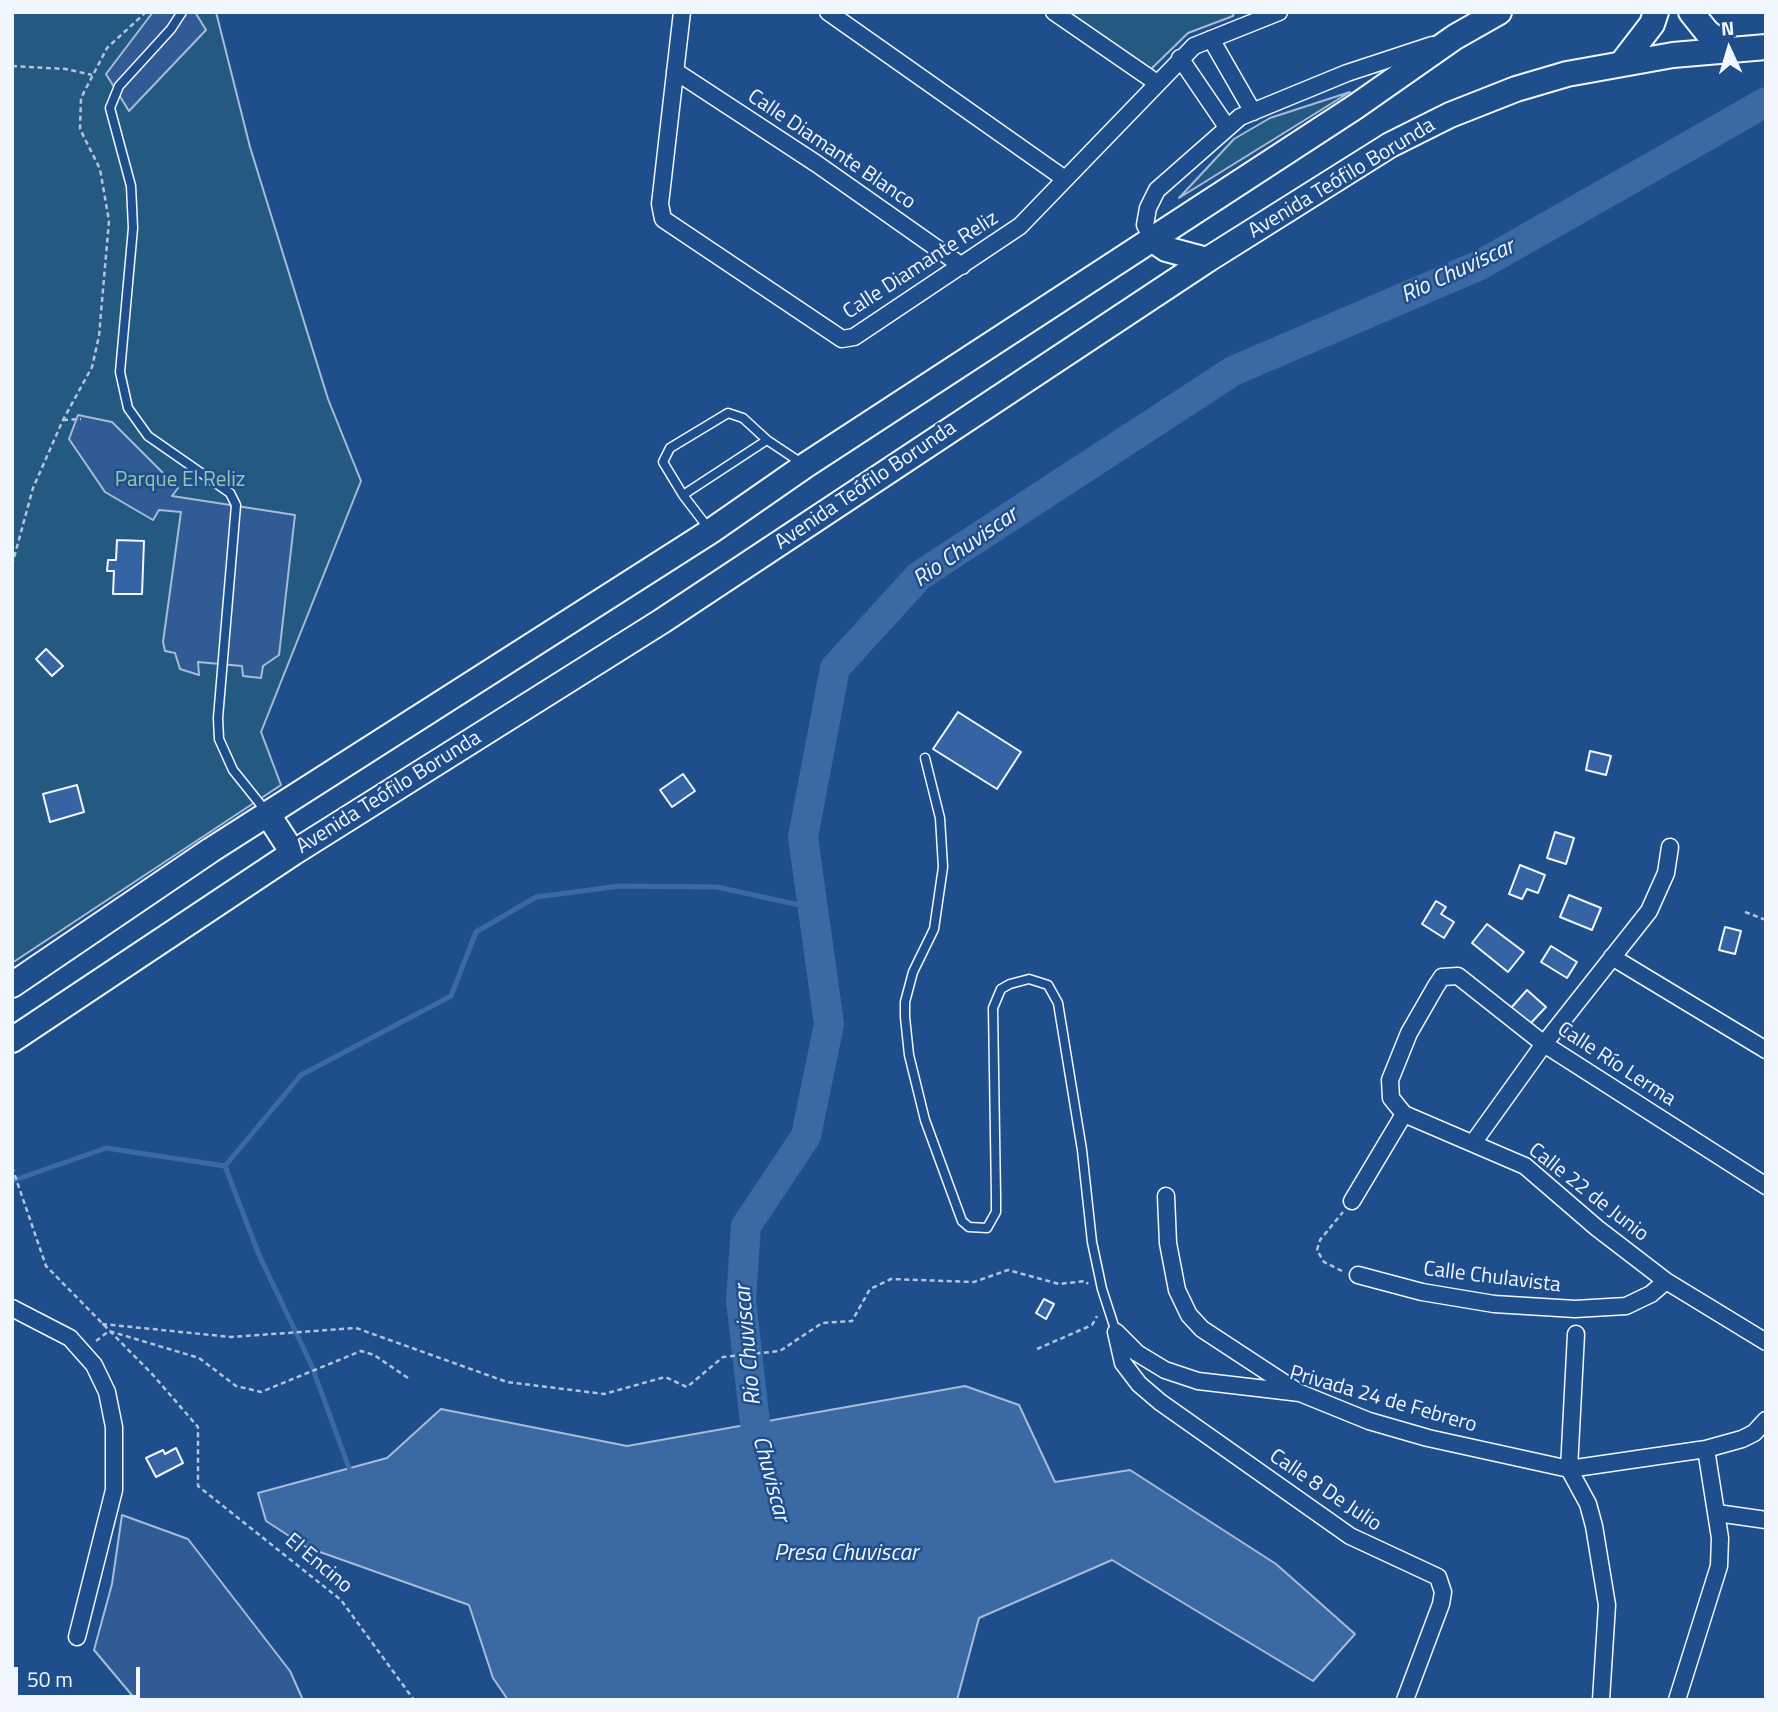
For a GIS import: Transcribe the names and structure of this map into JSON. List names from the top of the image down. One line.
{"streets":{"main road":["Avenida Teófilo Borunda"],"street":["Calle Diamante Blanco","Calle Diamante Reliz","Calle Río Lerma","Calle 22 de Junio","Calle Chulavista","Privada 24 de Febrero","Calle 8 De Julio"],"path":["El Encino"]},"crossings":[["Calle Diamante Blanco","Calle Diamante Reliz"],["Calle Río Lerma","Calle 22 de Junio"],["Calle 22 de Junio","Calle Chulavista"],["Privada 24 de Febrero","Calle 8 De Julio"]],"water":["Rio Chuviscar","Chuviscar","Presa Chuviscar"],"parks":["Parque El Reliz"],"scale_bar":"50 m","north":"top"}
